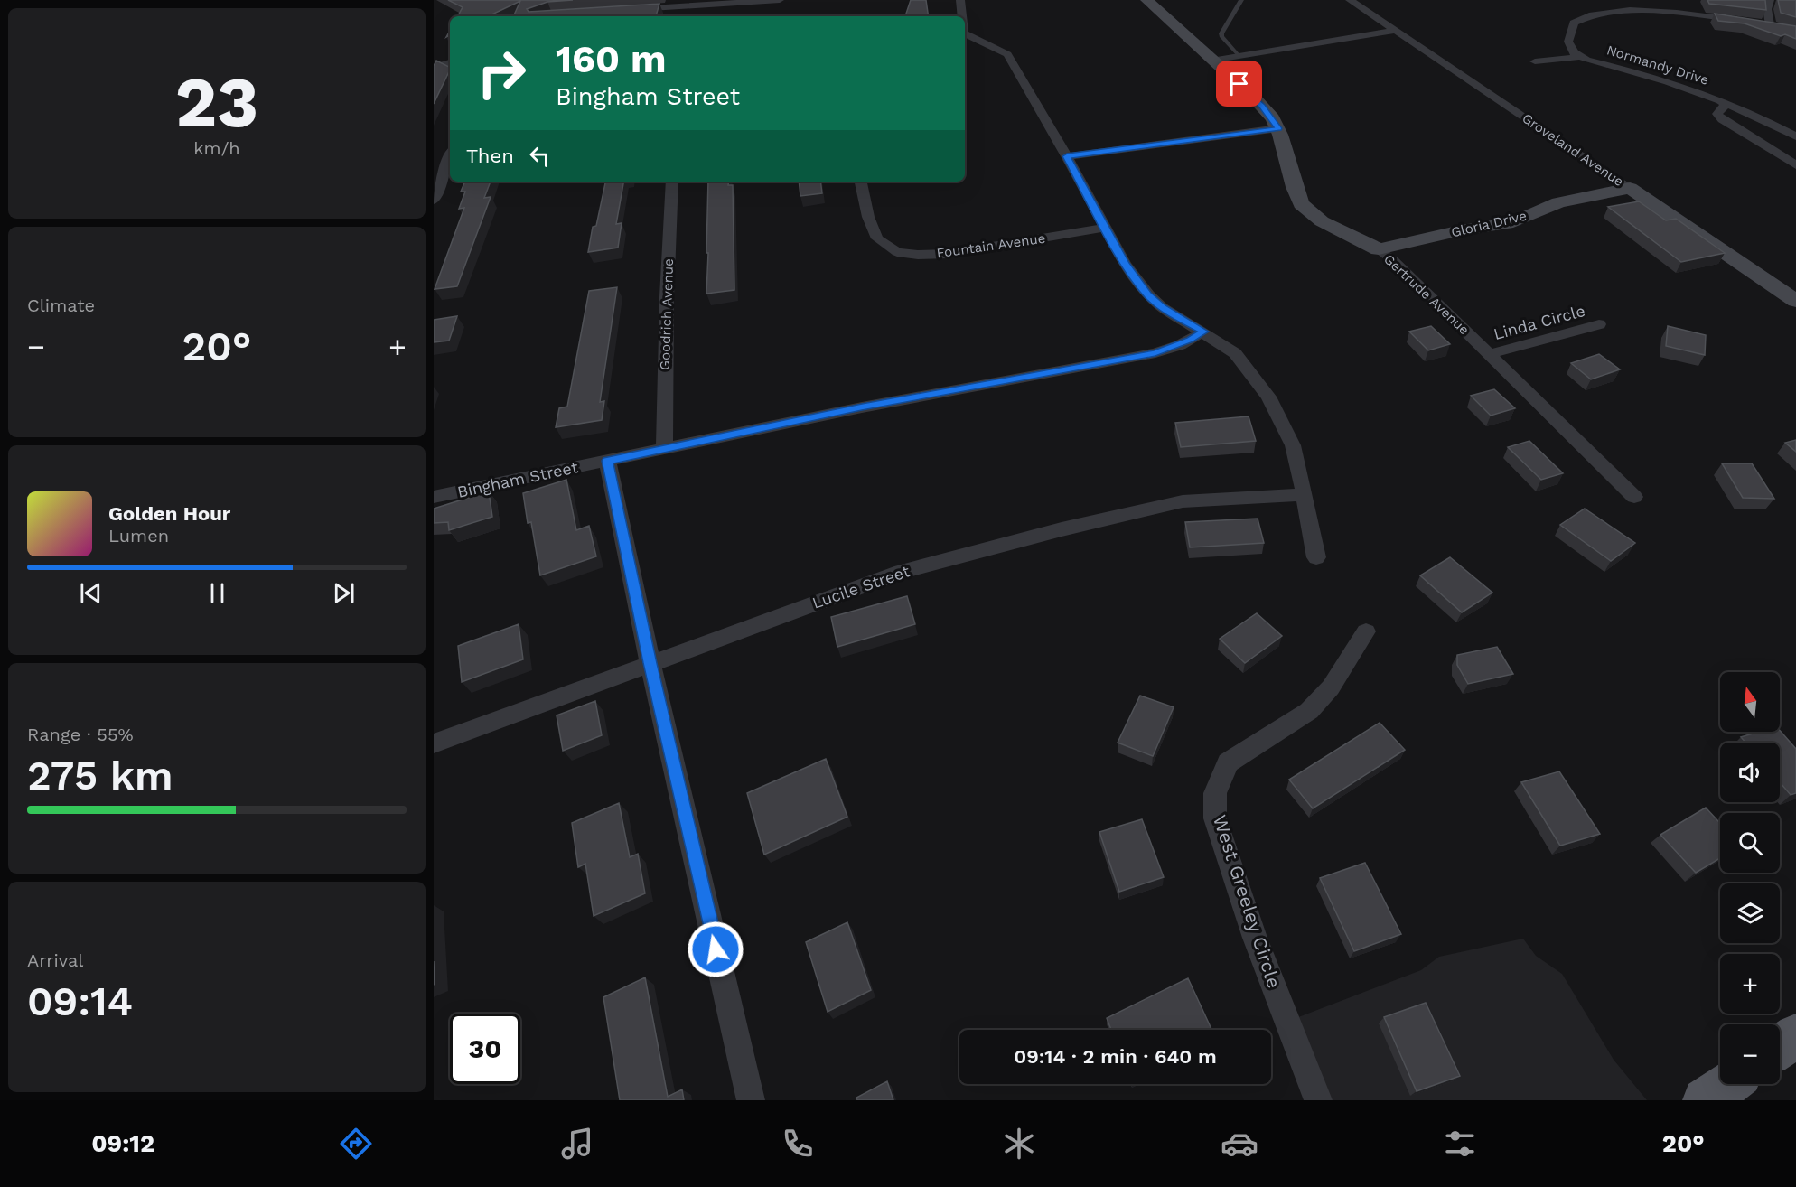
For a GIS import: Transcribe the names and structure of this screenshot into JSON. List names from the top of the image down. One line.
{"streets":{"street":["Normandy Drive","Groveland Avenue","Gloria Drive","Fountain Avenue","Gertrude Avenue","Goodrich Avenue","Linda Circle","Bingham Street","Lucile Street","West Greeley Circle"]},"crossings":[["Groveland Avenue","Gloria Drive"],["Gloria Drive","Gertrude Avenue"],["Gertrude Avenue","Linda Circle"],["Goodrich Avenue","Bingham Street"]],"north":"top","page":{"tile":[["23","km/h"],"Climate",["Range · 55%","275 km"],["Arrival","09:14"]],"turn":["160 m","Bingham Street"],"then":"Then","heat":["−","20°","+"],"song":["Golden Hour","Lumen"],"map_buttons":["+","−"],"limit":"30","trip":"09:14 · 2 min · 640 m","tabs":["09:12","20°"]}}
